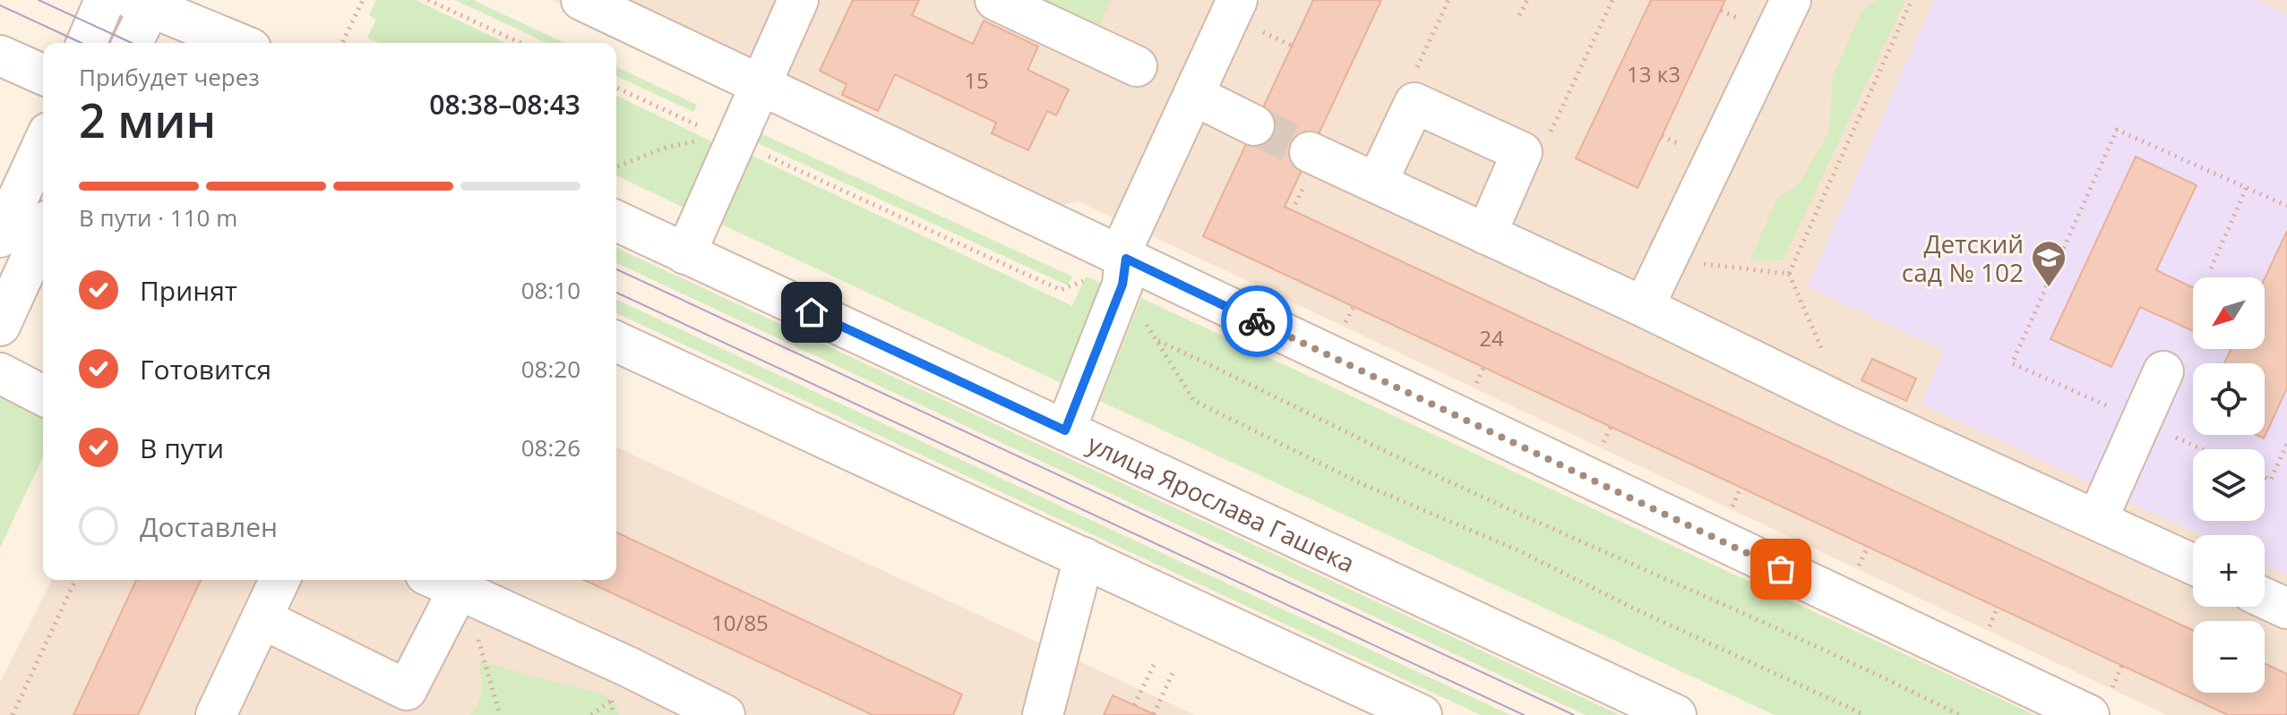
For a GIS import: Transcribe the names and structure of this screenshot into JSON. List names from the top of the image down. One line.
{"streets":{"street":["улица Ярослава Гашека"]},"places":{"school or university":["Детский сад № 102"]},"house_numbers":["13 к3","15","24","10/85"],"north":"bottom left","page":{"heading":["2 мин","Прибудет через","08:38–08:43"],"bar":"В пути · 110 m","list":[["Принят","08:10"],["Готовится","08:20"],["В пути","08:26"],"Доставлен"],"map_buttons":["+","−"]}}
